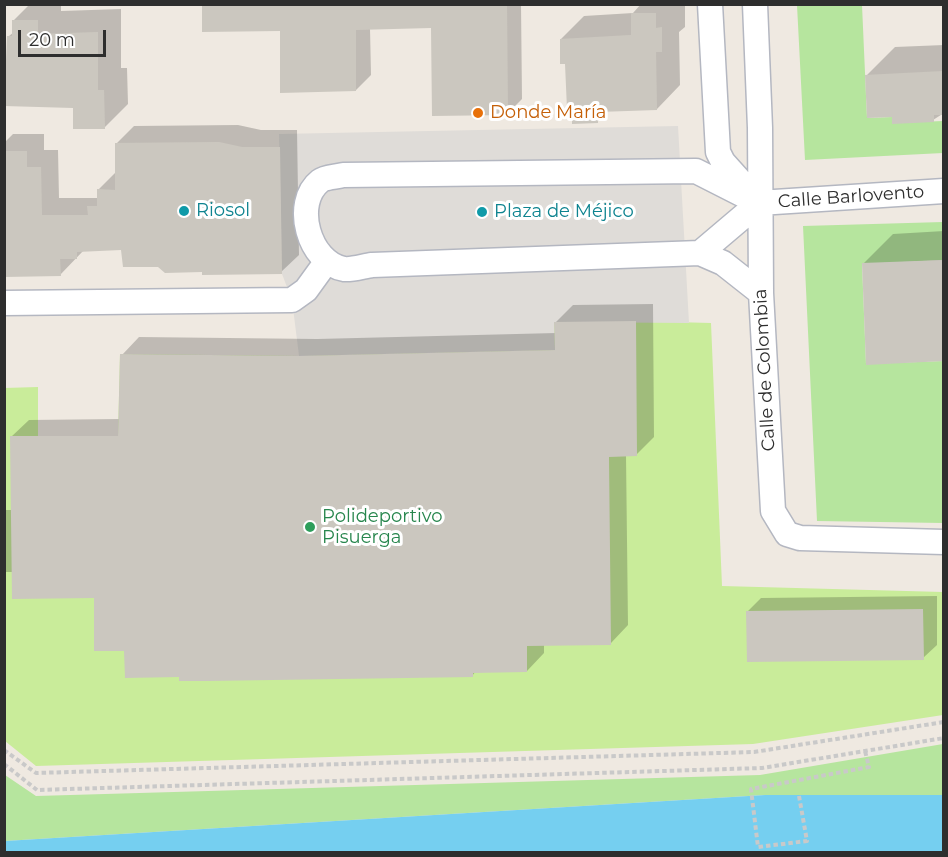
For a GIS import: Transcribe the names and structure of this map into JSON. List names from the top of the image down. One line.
{"streets":{"street":["Calle Barlovento","Calle de Colombia"]},"crossings":[["Calle Barlovento","Calle de Colombia"]],"places":["Donde María","Riosol","Plaza de Méjico","Polideportivo Pisuerga"],"scale_bar":"20 m"}
